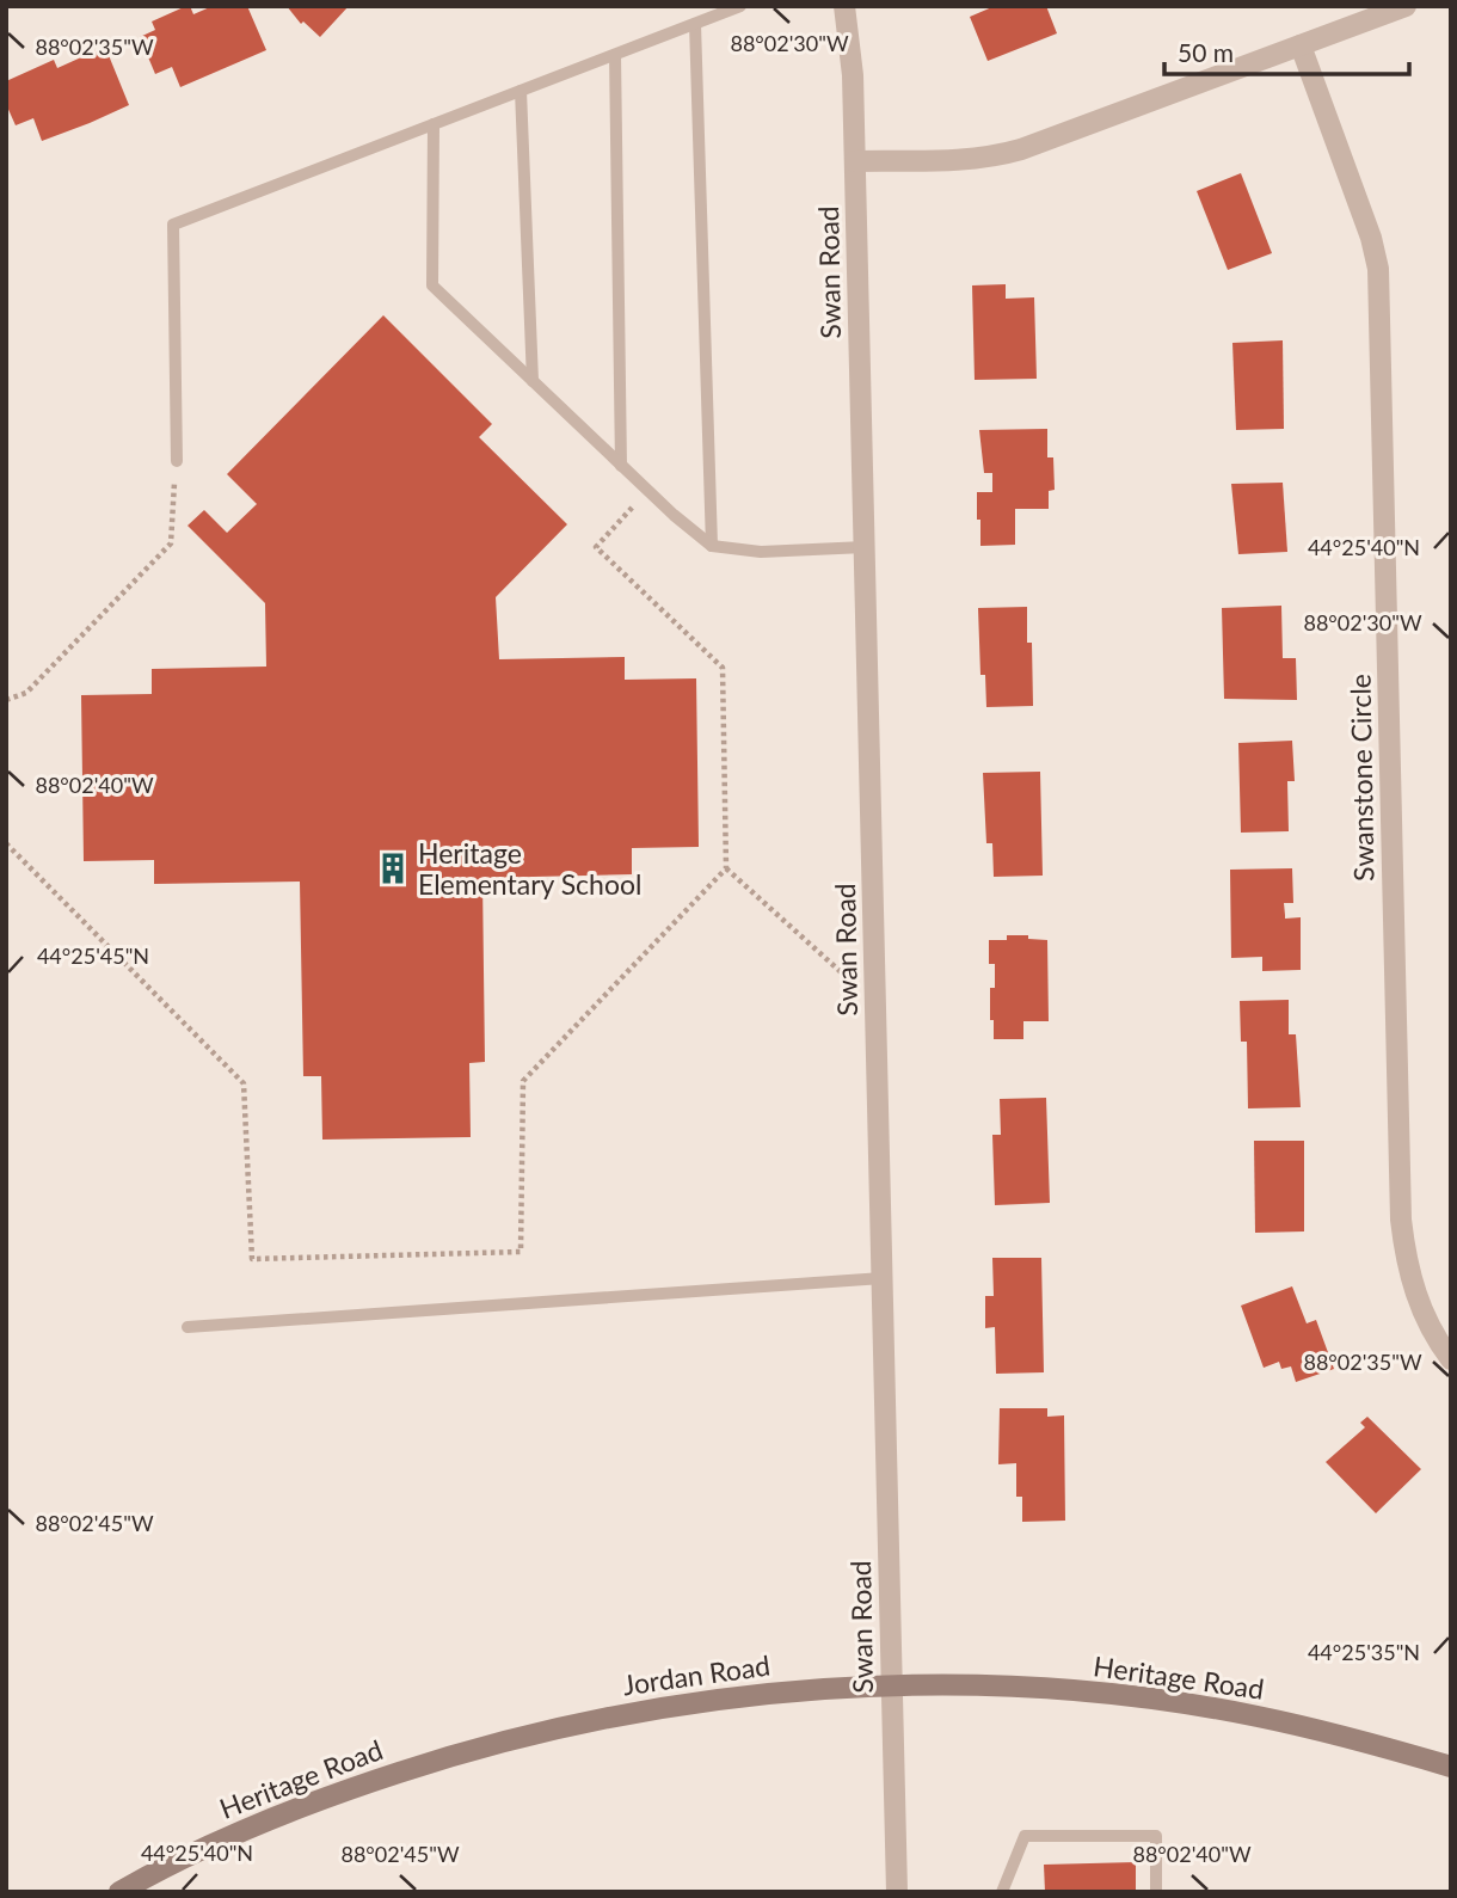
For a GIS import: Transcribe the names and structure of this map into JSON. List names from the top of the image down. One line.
{"streets":{"main road":["Jordan Road","Heritage Road"],"street":["Swan Road","Swanstone Circle"]},"crossings":[["Swan Road","Jordan Road"],["Swan Road","Heritage Road"],["Jordan Road","Heritage Road"]],"places":{"building":["Heritage Elementary School"]},"scale_bar":"50 m","coordinates":["88°02'30\"W","88°02'35\"W","44°25'40\"N","88°02'40\"W","44°25'45\"N","88°02'45\"W","44°25'35\"N"]}
